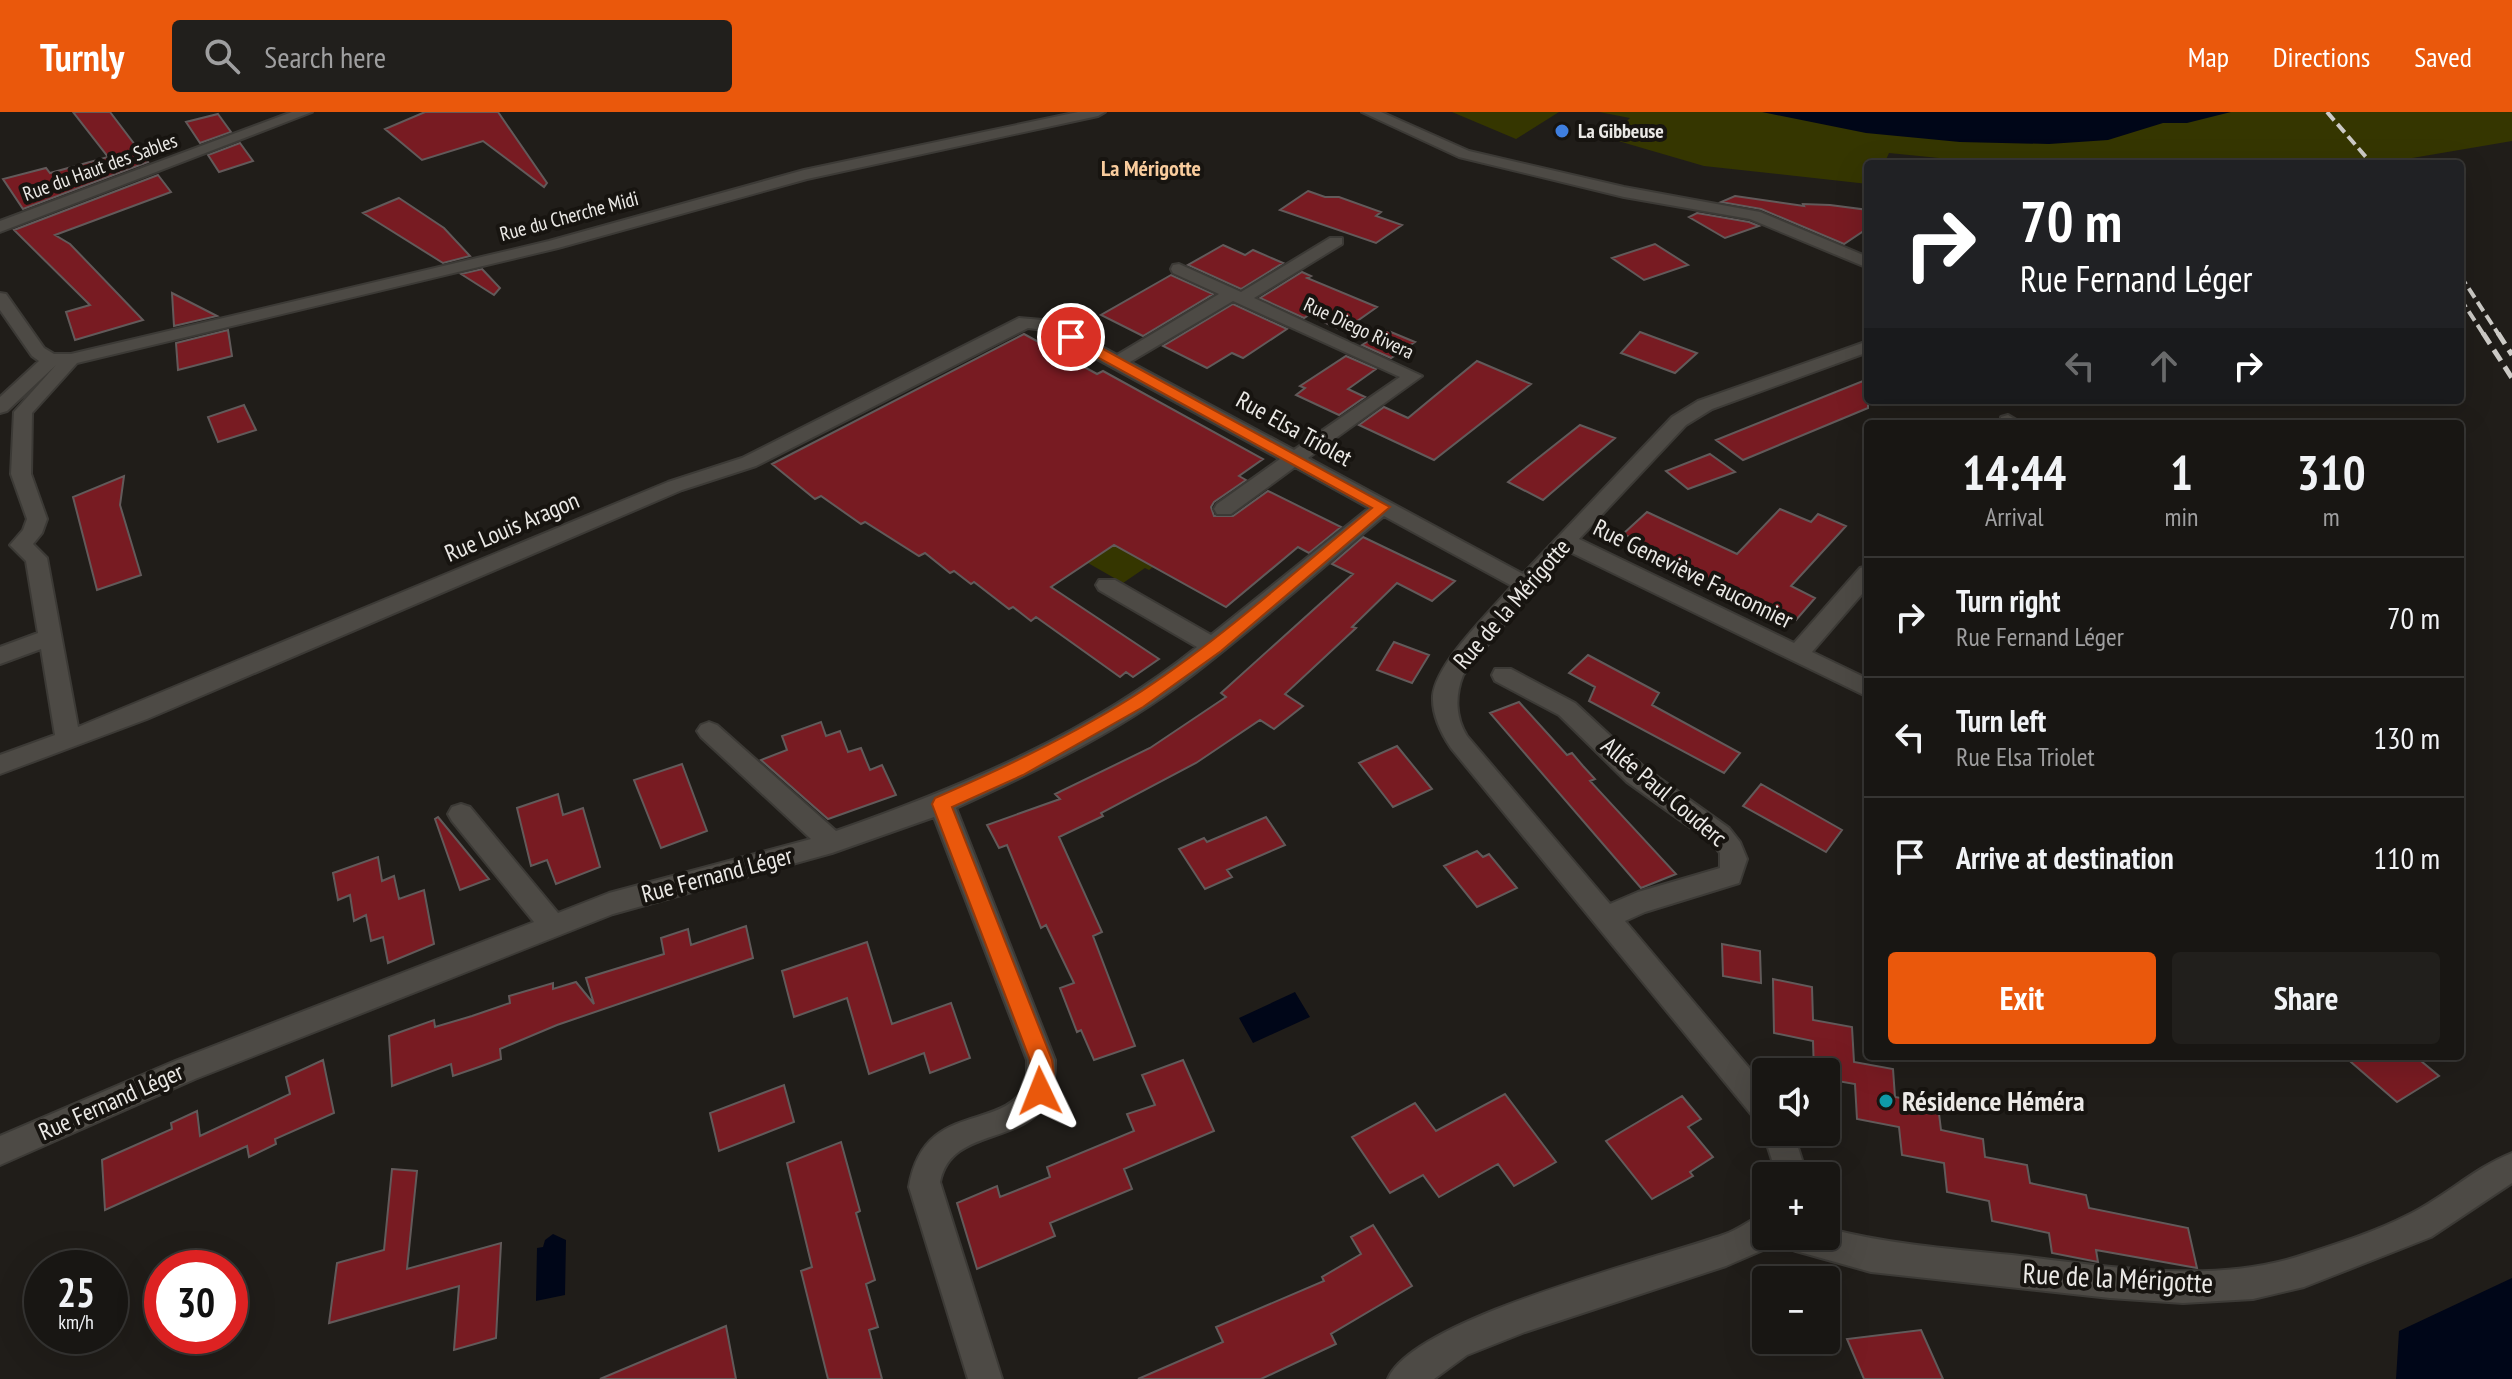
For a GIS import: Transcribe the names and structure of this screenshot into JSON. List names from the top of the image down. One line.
{"streets":{"street":["Rue du Haut des Sables","Rue du Cherche Midi","Rue Diego Rivera","Rue Elsa Triolet","Rue Louis Aragon","Rue Geneviève Fauconnier","Rue de la Mérigotte","Allée Paul Couderc","Rue Fernand Léger"]},"crossings":[["Rue Diego Rivera","Rue Elsa Triolet"],["Rue Elsa Triolet","Rue Louis Aragon"],["Rue Elsa Triolet","Rue de la Mérigotte"],["Rue Elsa Triolet","Rue Fernand Léger"],["Rue Geneviève Fauconnier","Rue de la Mérigotte"],["Rue de la Mérigotte","Allée Paul Couderc"]],"districts":["La Mérigotte"],"places":["La Gibbeuse","Résidence Héméra"],"page":{"header":"Turnly","search":"Search here","nav":["Map","Directions","Saved"],"turn":["70 m","Rue Fernand Léger"],"eta":["14:44","Arrival","1","min","310","m"],"list":[{"name":"Turn right","note":"Rue Fernand Léger","value":"70 m"},{"name":"Turn left","note":"Rue Elsa Triolet","value":"130 m"},{"name":"Arrive at destination","value":"110 m"}],"buttons":["Exit","Share"],"map_buttons":["+","−"],"speed":"25 km/h","limit":"30"}}
